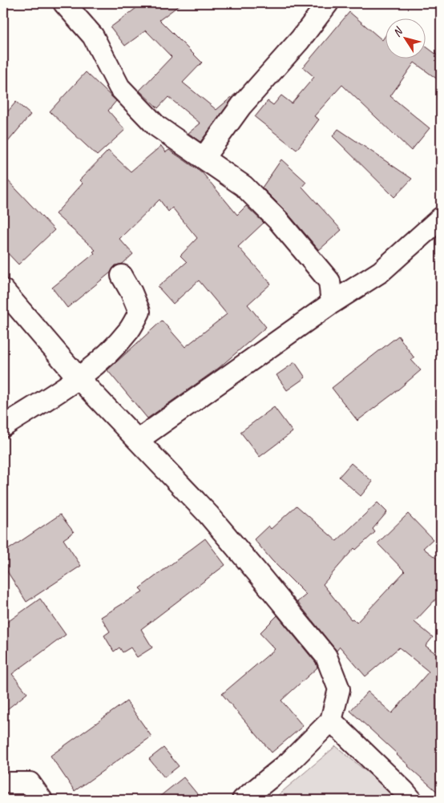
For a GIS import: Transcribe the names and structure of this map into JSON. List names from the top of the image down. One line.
{"north":"top left"}
